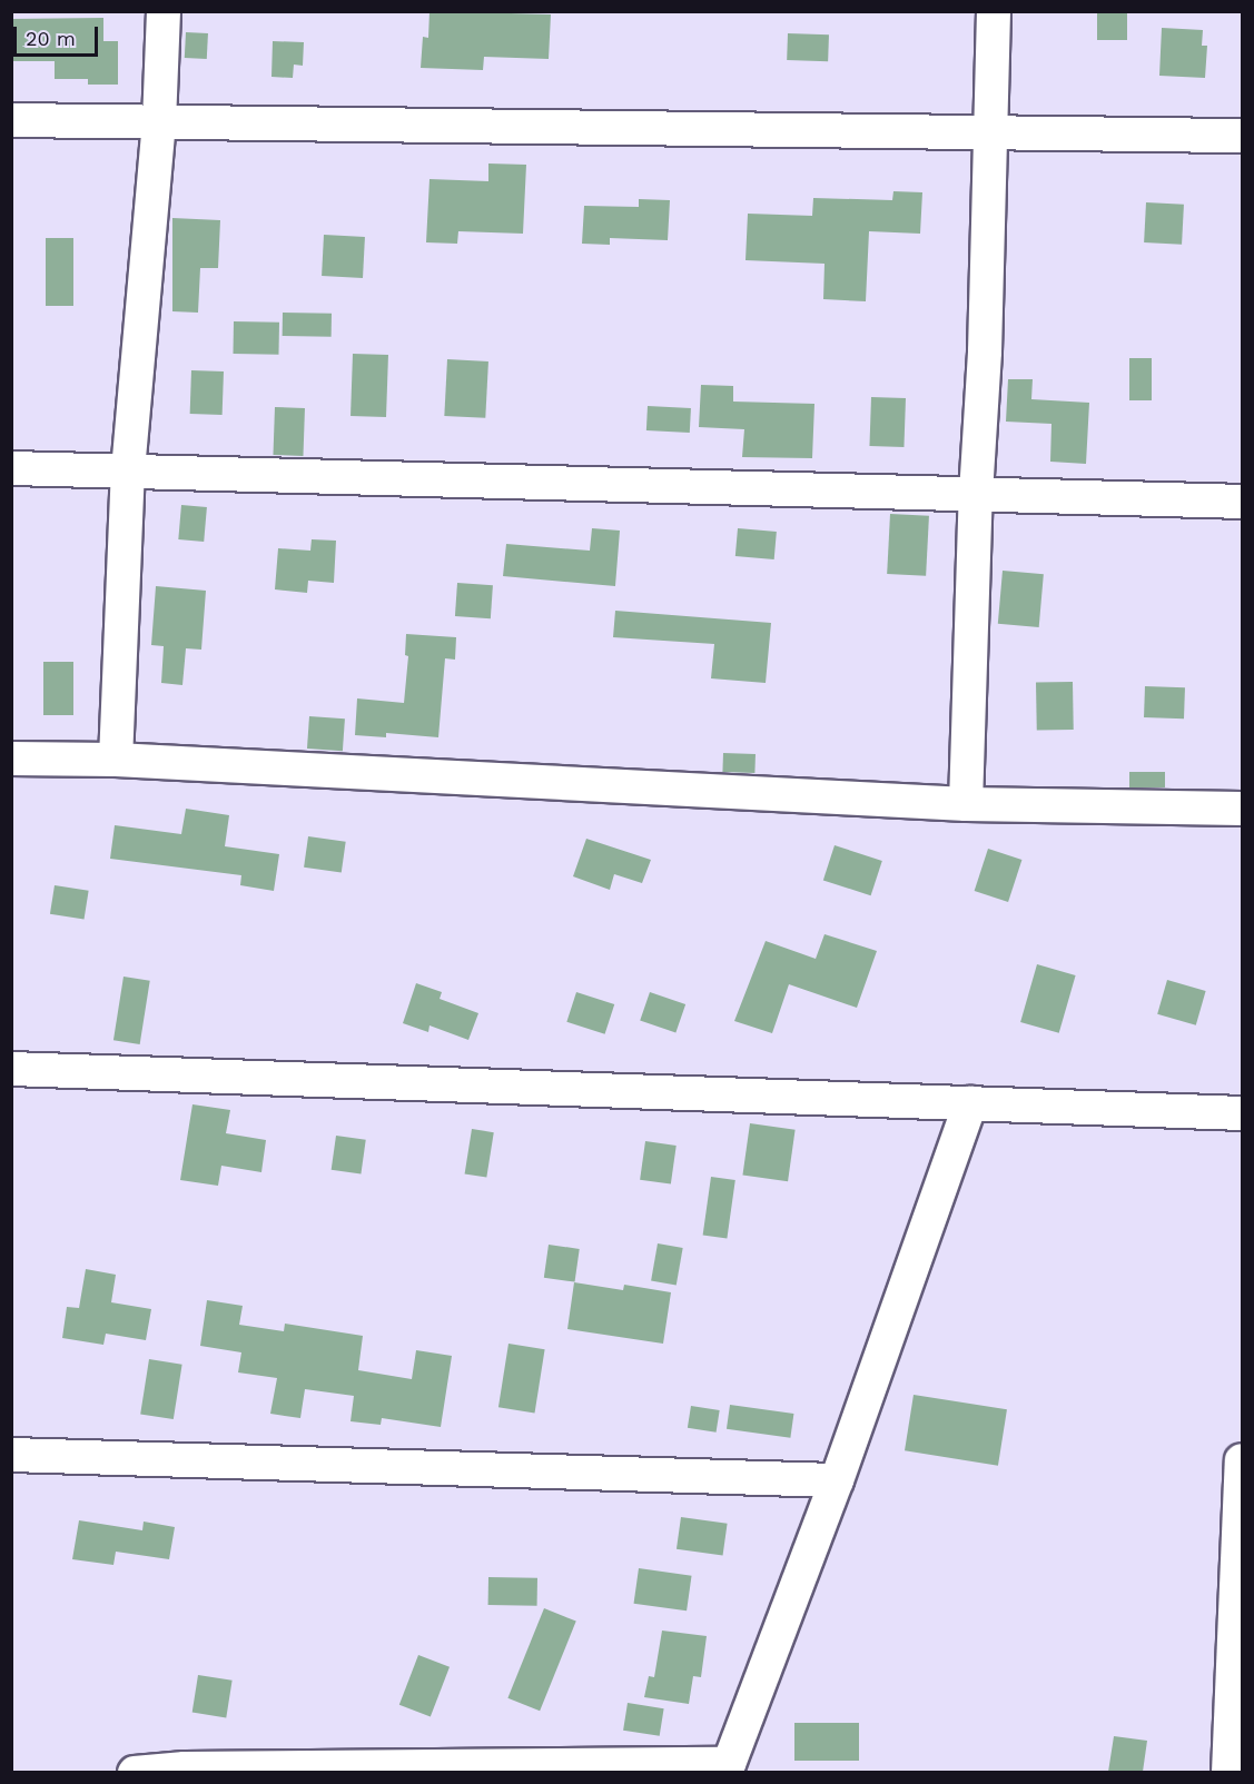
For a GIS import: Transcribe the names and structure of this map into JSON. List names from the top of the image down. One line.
{"scale_bar":"20 m"}
